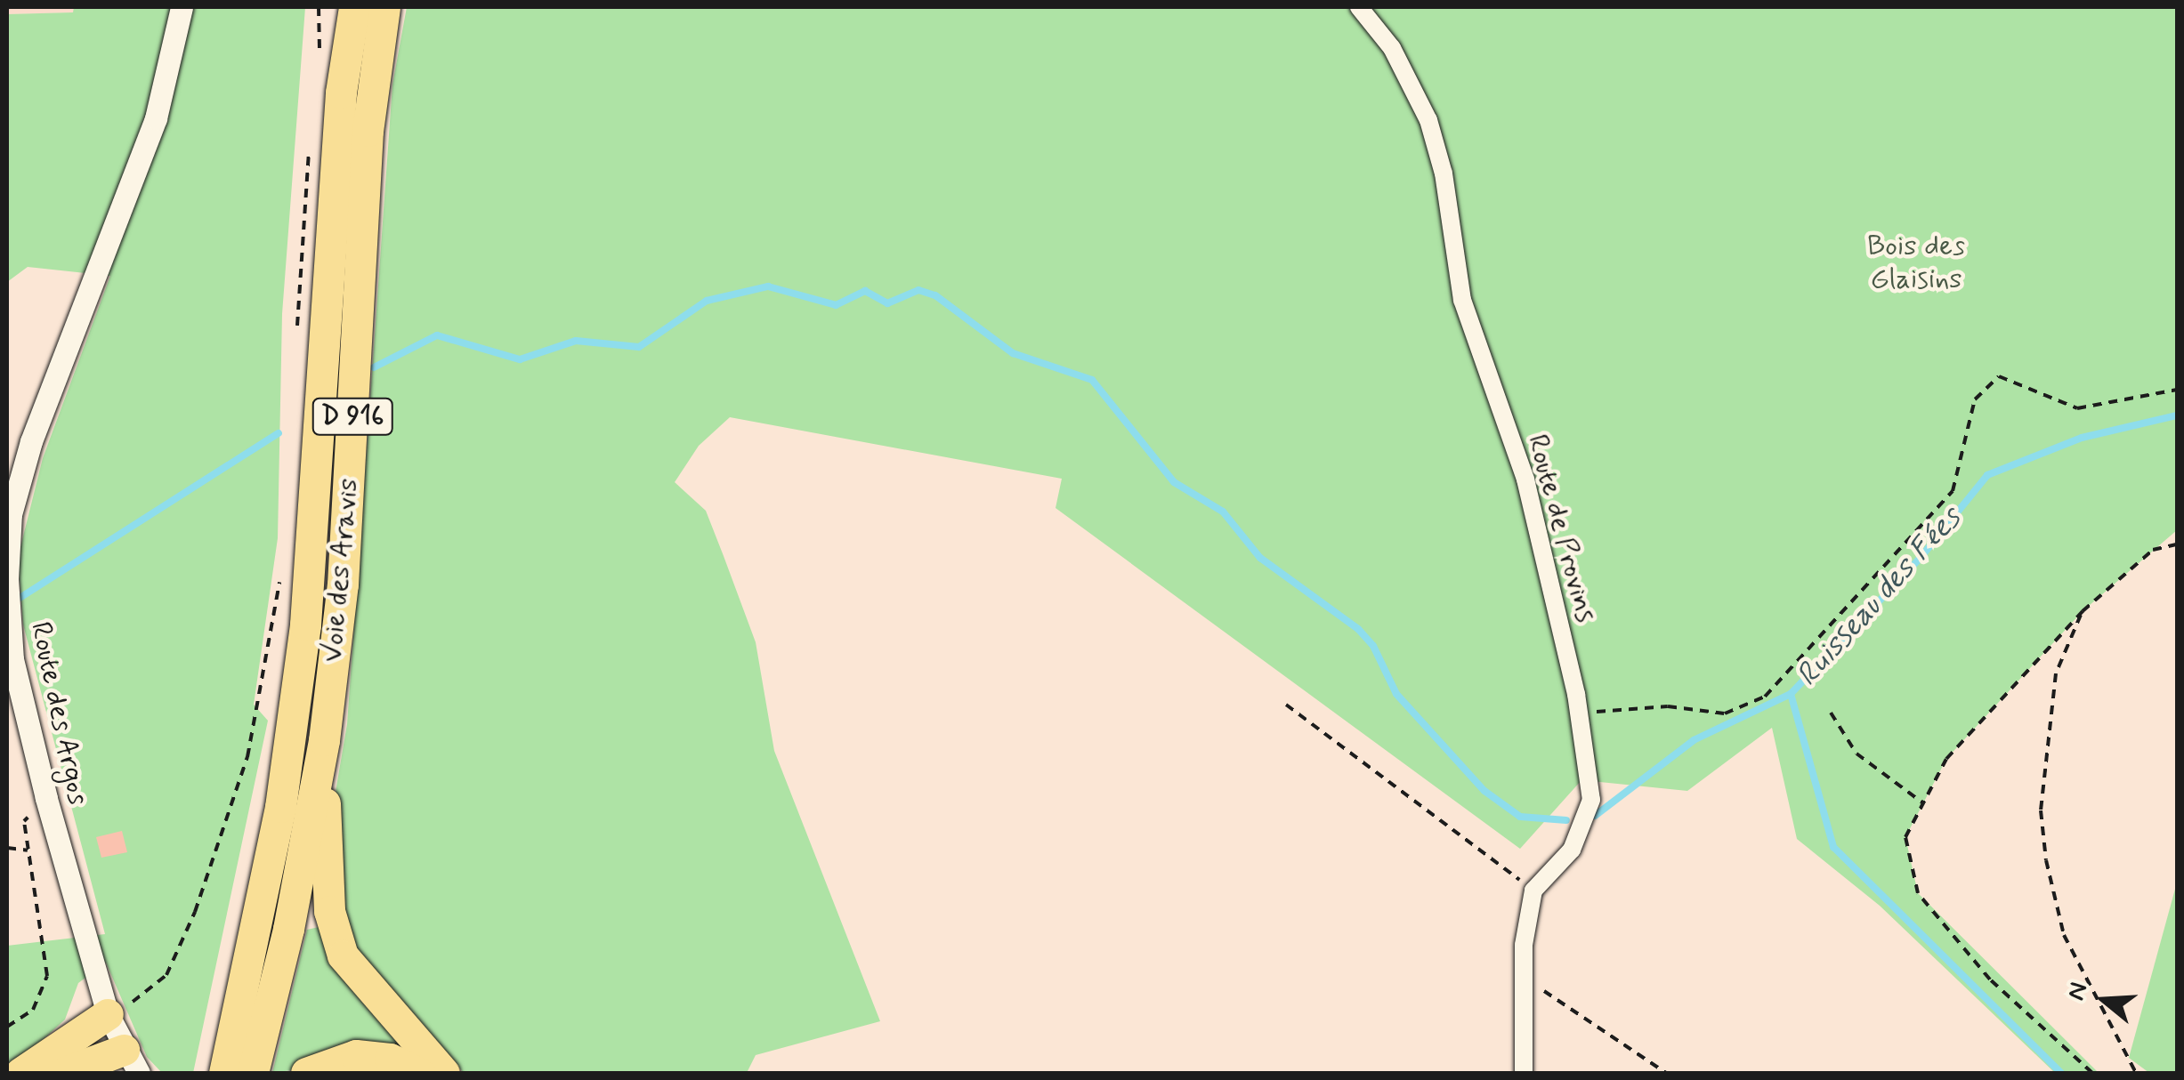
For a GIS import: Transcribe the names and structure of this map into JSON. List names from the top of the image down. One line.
{"streets":{"highway":["D 916","Voie des Aravis"],"street":["Route de Provins","Route des Argos"]},"water":["Ruisseau des Fées"],"parks":["Bois des Glaisins"],"north":"left"}
